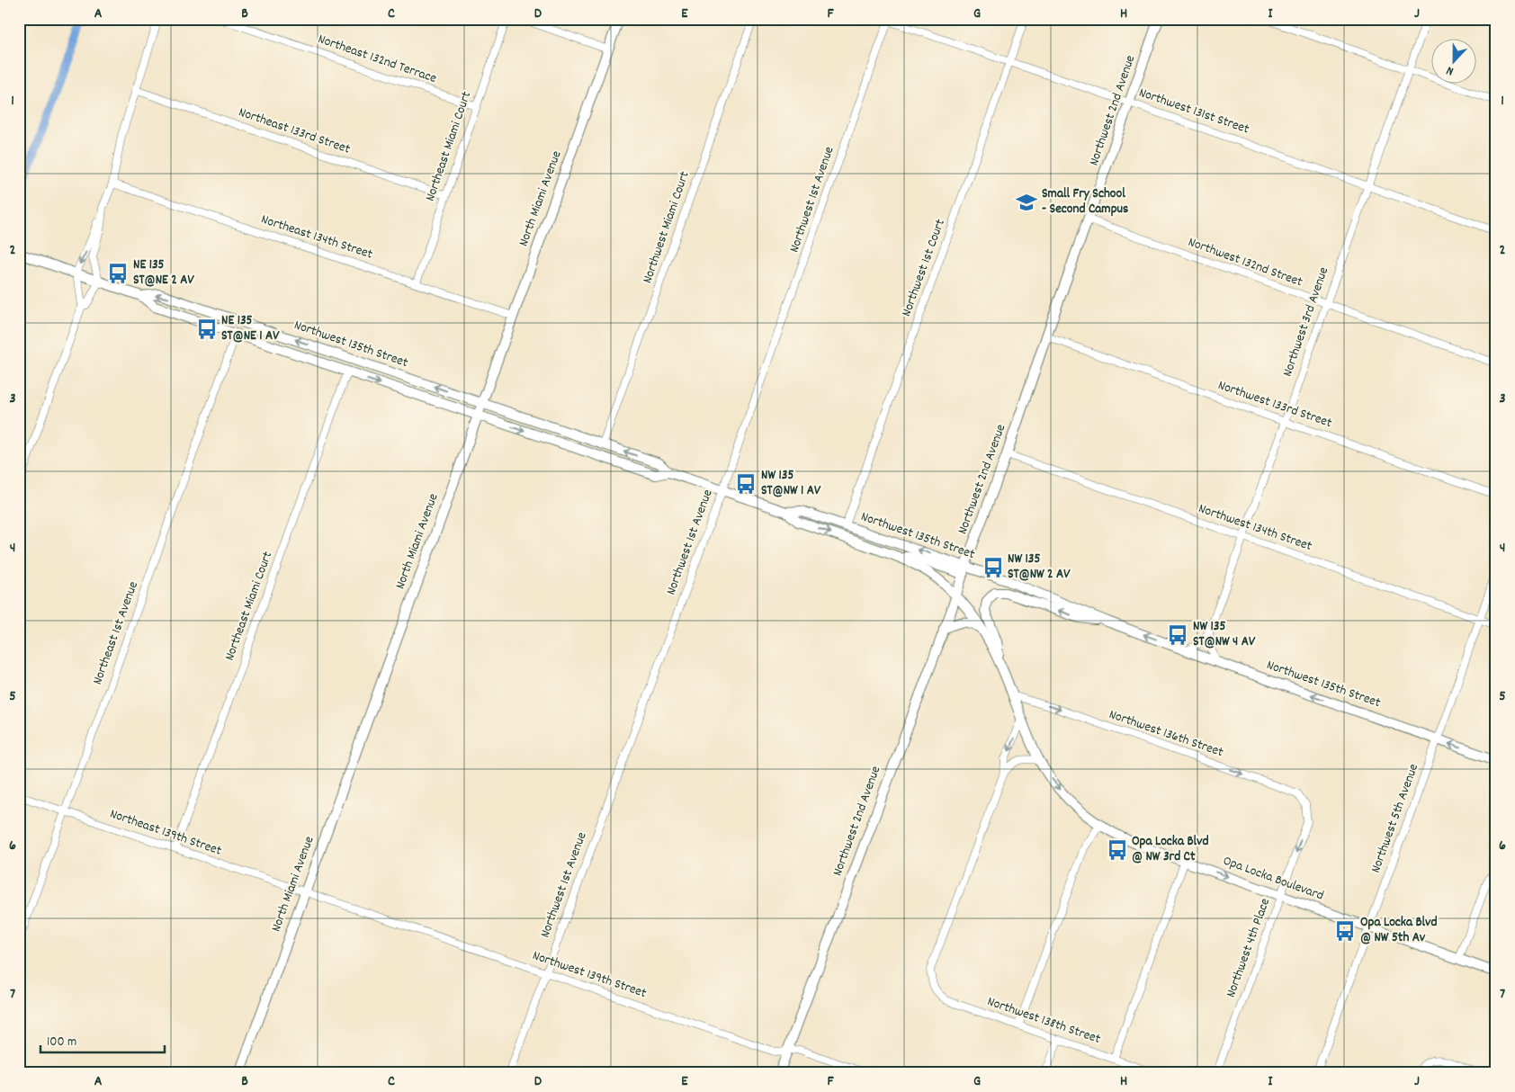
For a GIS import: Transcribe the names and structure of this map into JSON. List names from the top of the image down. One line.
{"streets":{"main road":["Northwest 2nd Avenue","North Miami Avenue","Northwest 135th Street","Opa Locka Boulevard"],"street":["Northeast 132nd Terrace","Northwest 131st Street","Northeast 133rd Street","Northeast Miami Court","Northwest 1st Avenue","Northwest Miami Court","Northeast 134th Street","Northwest 132nd Street","Northwest 1st Court","Northwest 3rd Avenue","Northwest 133rd Street","Northwest 134th Street","Northeast 1st Avenue","Northwest 136th Street","Northwest 5th Avenue","Northeast 139th Street","Northwest 4th Place","Northwest 139th Street","Northwest 138th Street"]},"crossings":[["Northeast 132nd Terrace","Northeast Miami Court"],["Northwest 2nd Avenue","Northwest 131st Street"],["Northwest 2nd Avenue","Northwest 132nd Street"],["Northwest 2nd Avenue","Northwest 135th Street"],["Northwest 2nd Avenue","Northwest 133rd Street"],["Northwest 2nd Avenue","Northwest 134th Street"],["Northwest 2nd Avenue","Opa Locka Boulevard"],["Northwest 2nd Avenue","Northwest 139th Street"],["Northwest 131st Street","Northwest 1st Avenue"],["Northwest 131st Street","Northwest 1st Court"],["Northwest 131st Street","Northwest 3rd Avenue"],["Northeast 133rd Street","Northeast Miami Court"],["Northeast Miami Court","Northeast 134th Street"],["Northeast Miami Court","Northwest 135th Street"],["Northeast Miami Court","Northeast 139th Street"],["North Miami Avenue","Northeast 134th Street"],["North Miami Avenue","Northwest 135th Street"],["North Miami Avenue","Northeast 139th Street"],["North Miami Avenue","Northwest 139th Street"],["Northwest 1st Avenue","Northwest 135th Street"],["Northwest 1st Avenue","Northwest 139th Street"],["Northwest Miami Court","Northwest 135th Street"],["Northwest 132nd Street","Northwest 3rd Avenue"],["Northwest 1st Court","Northwest 135th Street"],["Northwest 3rd Avenue","Northwest 135th Street"],["Northwest 3rd Avenue","Northwest 133rd Street"],["Northwest 3rd Avenue","Northwest 134th Street"],["Northwest 135th Street","Northeast 1st Avenue"],["Northwest 135th Street","Northwest 5th Avenue"],["Northwest 135th Street","Opa Locka Boulevard"],["Northwest 134th Street","Northwest 5th Avenue"],["Northeast 1st Avenue","Northeast 139th Street"],["Northwest 136th Street","Opa Locka Boulevard"],["Northwest 136th Street","Northwest 4th Place"],["Northwest 5th Avenue","Opa Locka Boulevard"],["Northeast 139th Street","Northwest 139th Street"],["Opa Locka Boulevard","Northwest 4th Place"]],"one_way":["Northwest 136th Street"],"places":{"school or university":["Small Fry School - Second Campus"],"bus stop":["NE 135 ST@NE 2 AV","NE 135 ST@NE 1 AV","NW 135 ST@NW 1 AV","NW 135 ST@NW 2 AV","NW 135 ST@NW 4 AV","Opa Locka Blvd @ NW 3rd Ct","Opa Locka Blvd @ NW 5th Av"]},"scale_bar":"100 m","north":"bottom","grid":{"columns":["A","B","C","D","E","F","G","H","I","J"],"rows":["1","2","3","4","5","6","7"]}}
